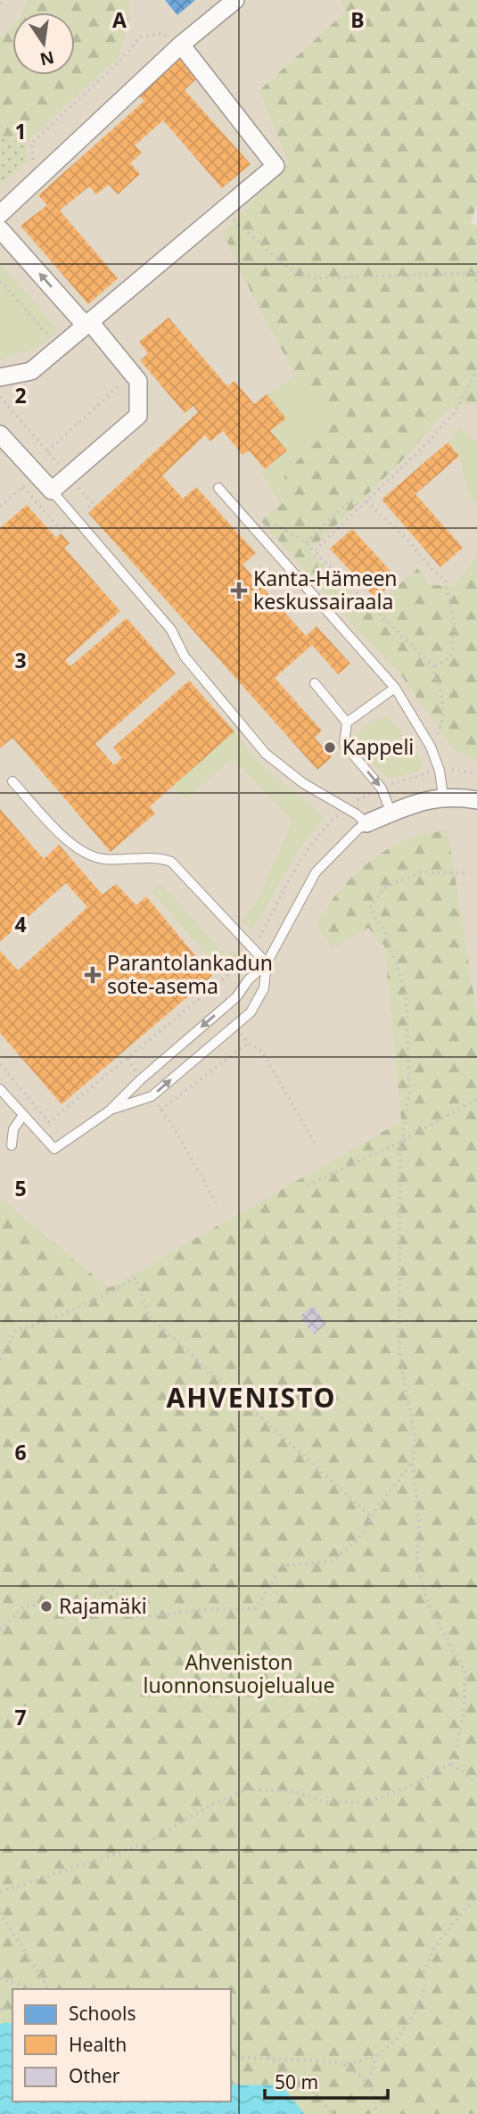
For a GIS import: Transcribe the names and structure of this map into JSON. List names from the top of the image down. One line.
{"districts":["AHVENISTO"],"parks":["Ahveniston luonnonsuojelualue"],"places":{"health":["Kanta-Hämeen keskussairaala","Parantolankadun sote-asema"],"other":["Kappeli","Rajamäki"]},"legend":["Schools","Health","Other"],"scale_bar":"50 m","north":"bottom","grid":{"columns":["A","B"],"rows":["1","2","3","4","5","6","7"]}}
